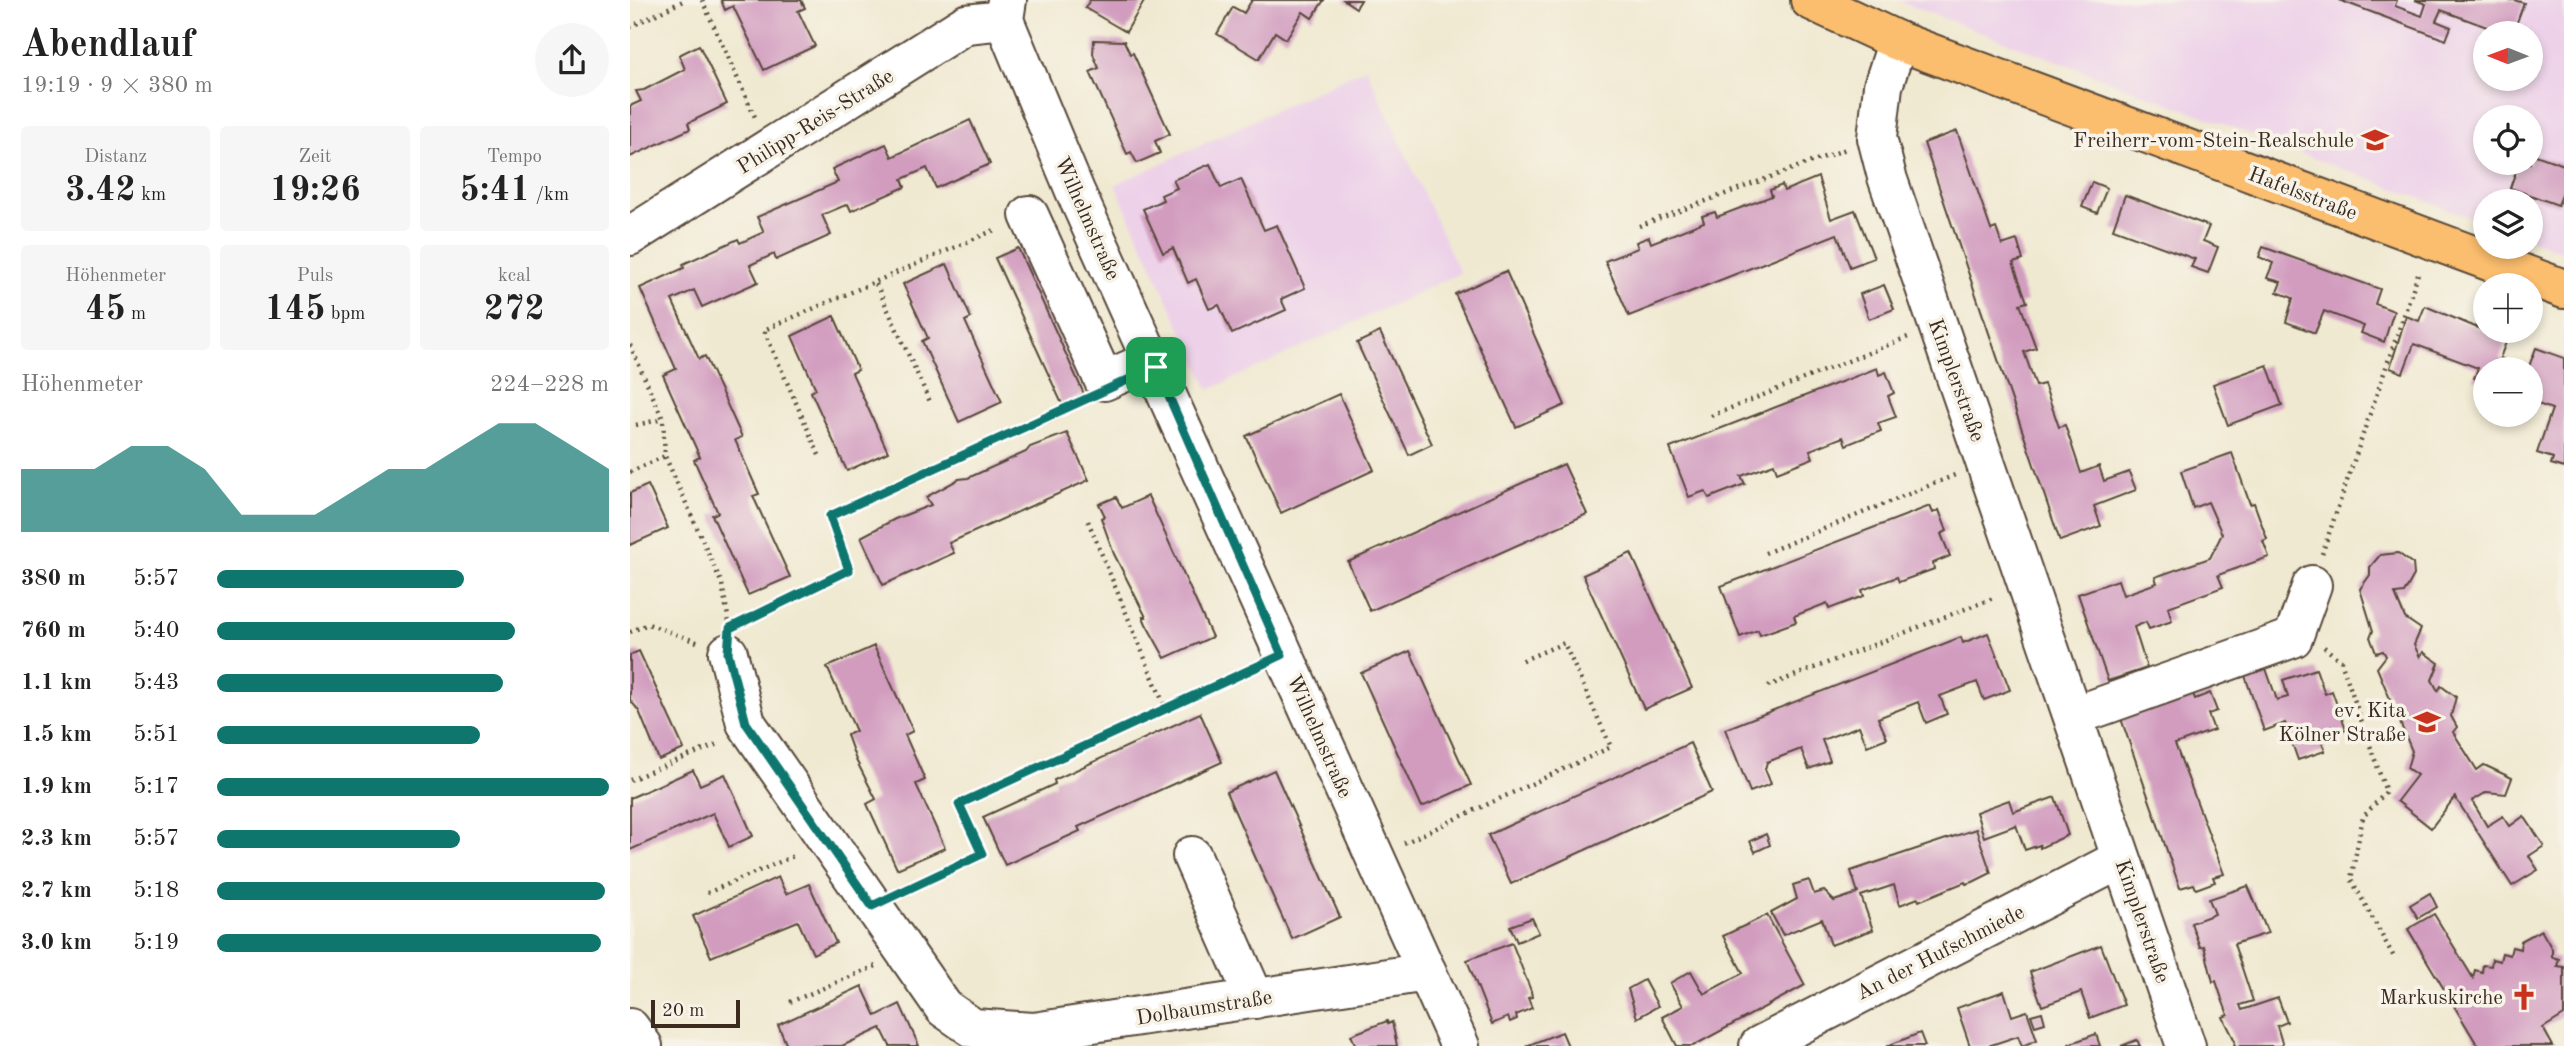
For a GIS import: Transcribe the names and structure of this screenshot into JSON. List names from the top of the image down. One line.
{"streets":{"main road":["Hafelsstraße"],"street":["Philipp-Reis-Straße","Wilhelmstraße","Kimplerstraße","An der Hufschmiede","Dolbaumstraße"]},"crossings":[["Philipp-Reis-Straße","Wilhelmstraße"],["Hafelsstraße","Kimplerstraße"],["Wilhelmstraße","Dolbaumstraße"],["Kimplerstraße","An der Hufschmiede"]],"places":{"school or university":["Freiherr-vom-Stein-Realschule","ev. Kita Kölner Straße"],"church":["Markuskirche"]},"scale_bar":"20 m","north":"left","page":{"heading":["Abendlauf","19:19 · 9 × 380 m"],"map_buttons":["+","−"],"stats":[["Distanz","3.42 km"],["Zeit","19:26"],["Tempo","5:41 /km"],["Höhenmeter","45 m"],["Puls","145 bpm"],["kcal","272"]],"chart":["Höhenmeter","224–228 m"],"list":[{"name":"380 m","note":"5:57"},{"name":"760 m","note":"5:40"},{"name":"1.1 km","note":"5:43"},{"name":"1.5 km","note":"5:51"},{"name":"1.9 km","note":"5:17"},{"name":"2.3 km","note":"5:57"},{"name":"2.7 km","note":"5:18"},{"name":"3.0 km","note":"5:19"}],"scale":"20 m"}}
